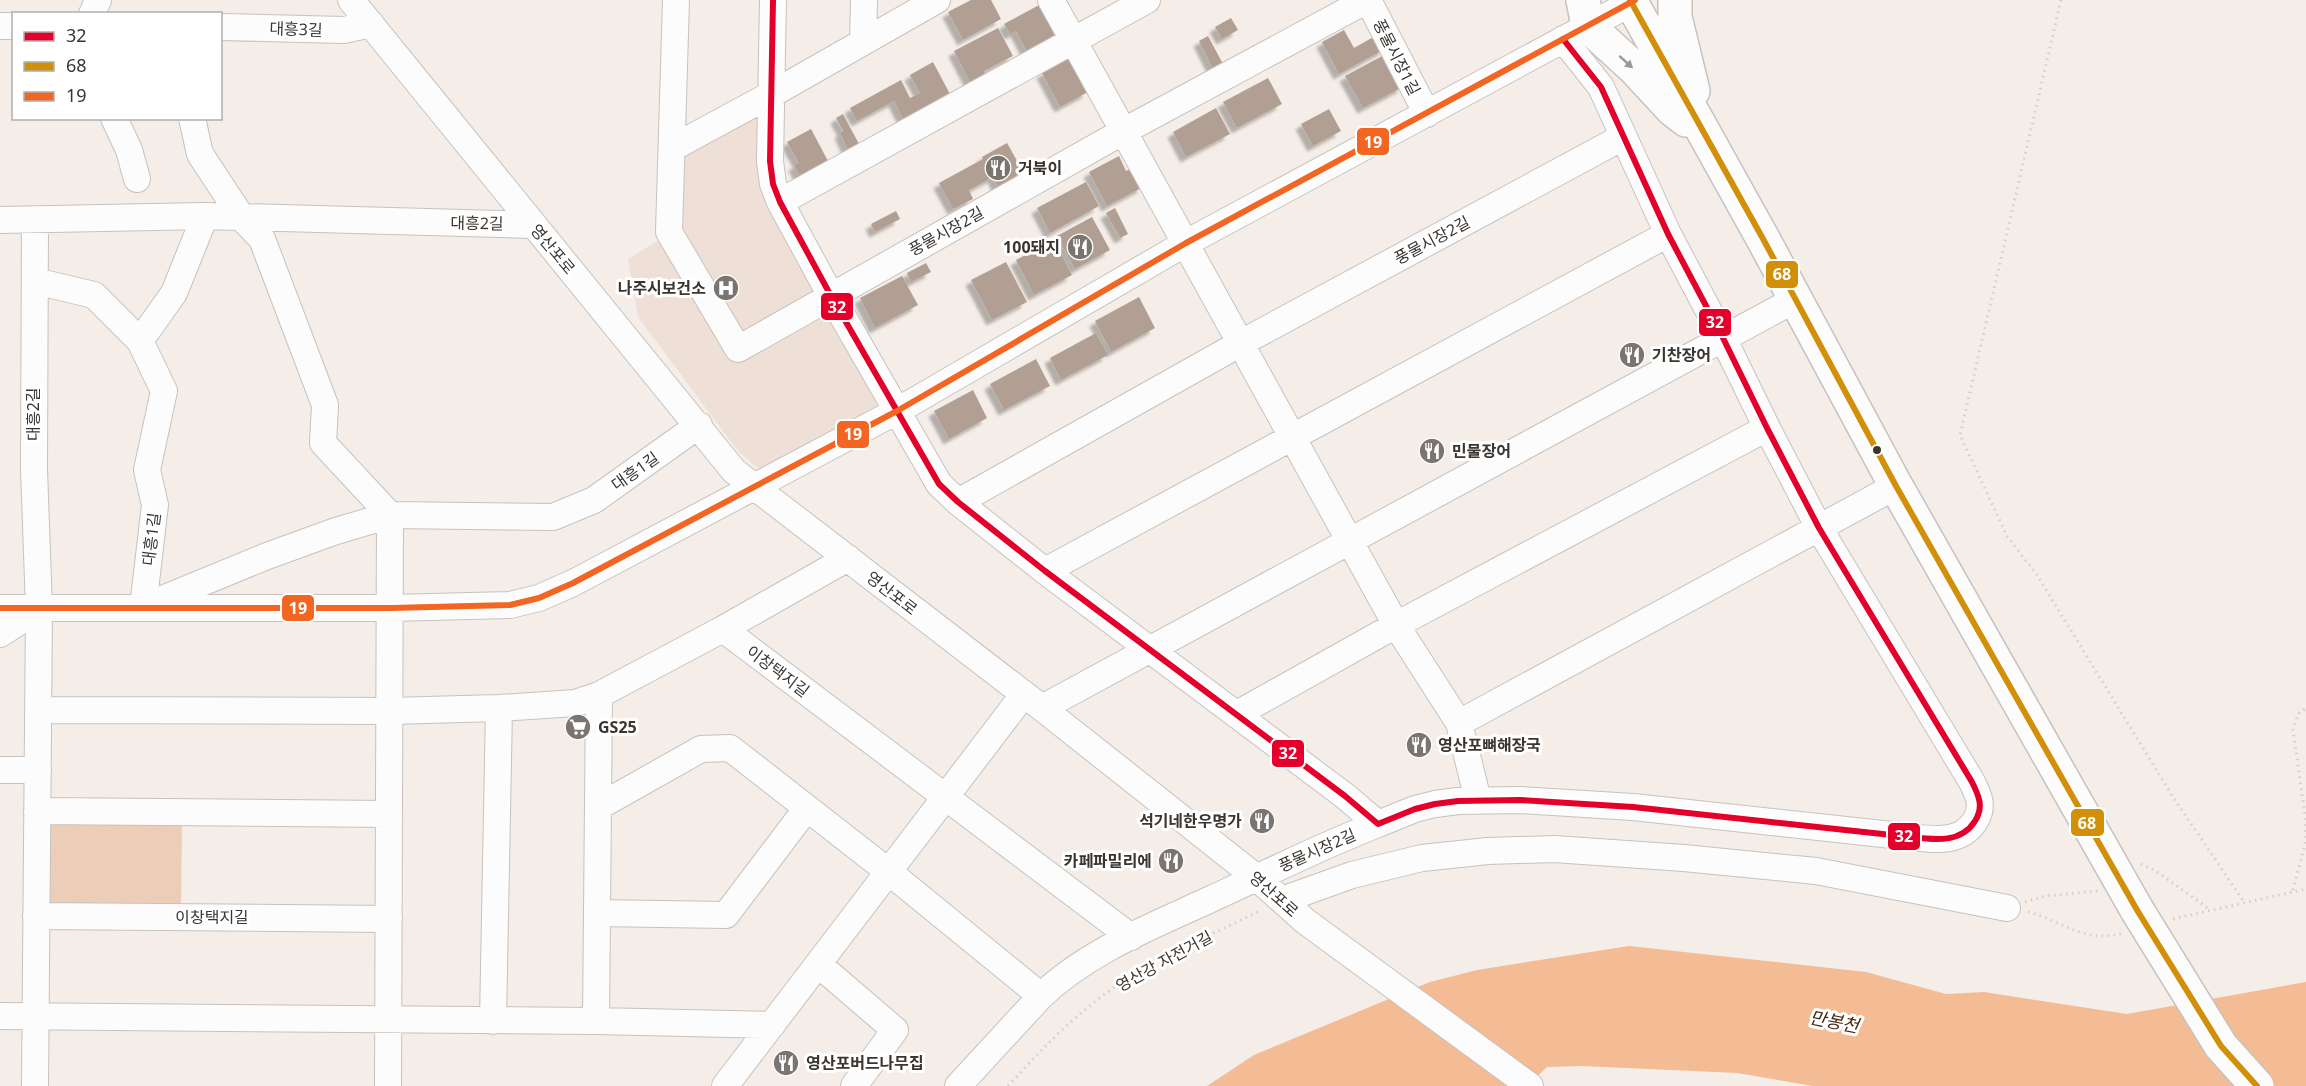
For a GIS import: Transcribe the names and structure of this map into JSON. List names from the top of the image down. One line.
{"streets":{"street":["대흥3길","풍물시장1길","대흥2길","풍물시장2길","영산포로","대흥1길","이창택지길"],"path":["영산강 자전거길"]},"crossings":[["대흥3길","영산포로"],["풍물시장1길","대흥2길"],["풍물시장1길","풍물시장2길"],["풍물시장1길","영산포로"],["풍물시장1길","대흥1길"],["대흥2길","영산포로"],["대흥2길","대흥1길"],["풍물시장2길","영산포로"],["영산포로","대흥1길"],["영산포로","영산강 자전거길"]],"water":["만봉천"],"places":{"restaurant":["거북이","100돼지","기찬장어","민물장어","영산포뼈해장국","석기네한우명가","카페파밀리에","영산포버드나무집"],"hospital":["나주시보건소"],"supermarket":["GS25"]},"lines":["transit line 32","transit line 68","transit line 19"],"legend":["32","68","19"]}
